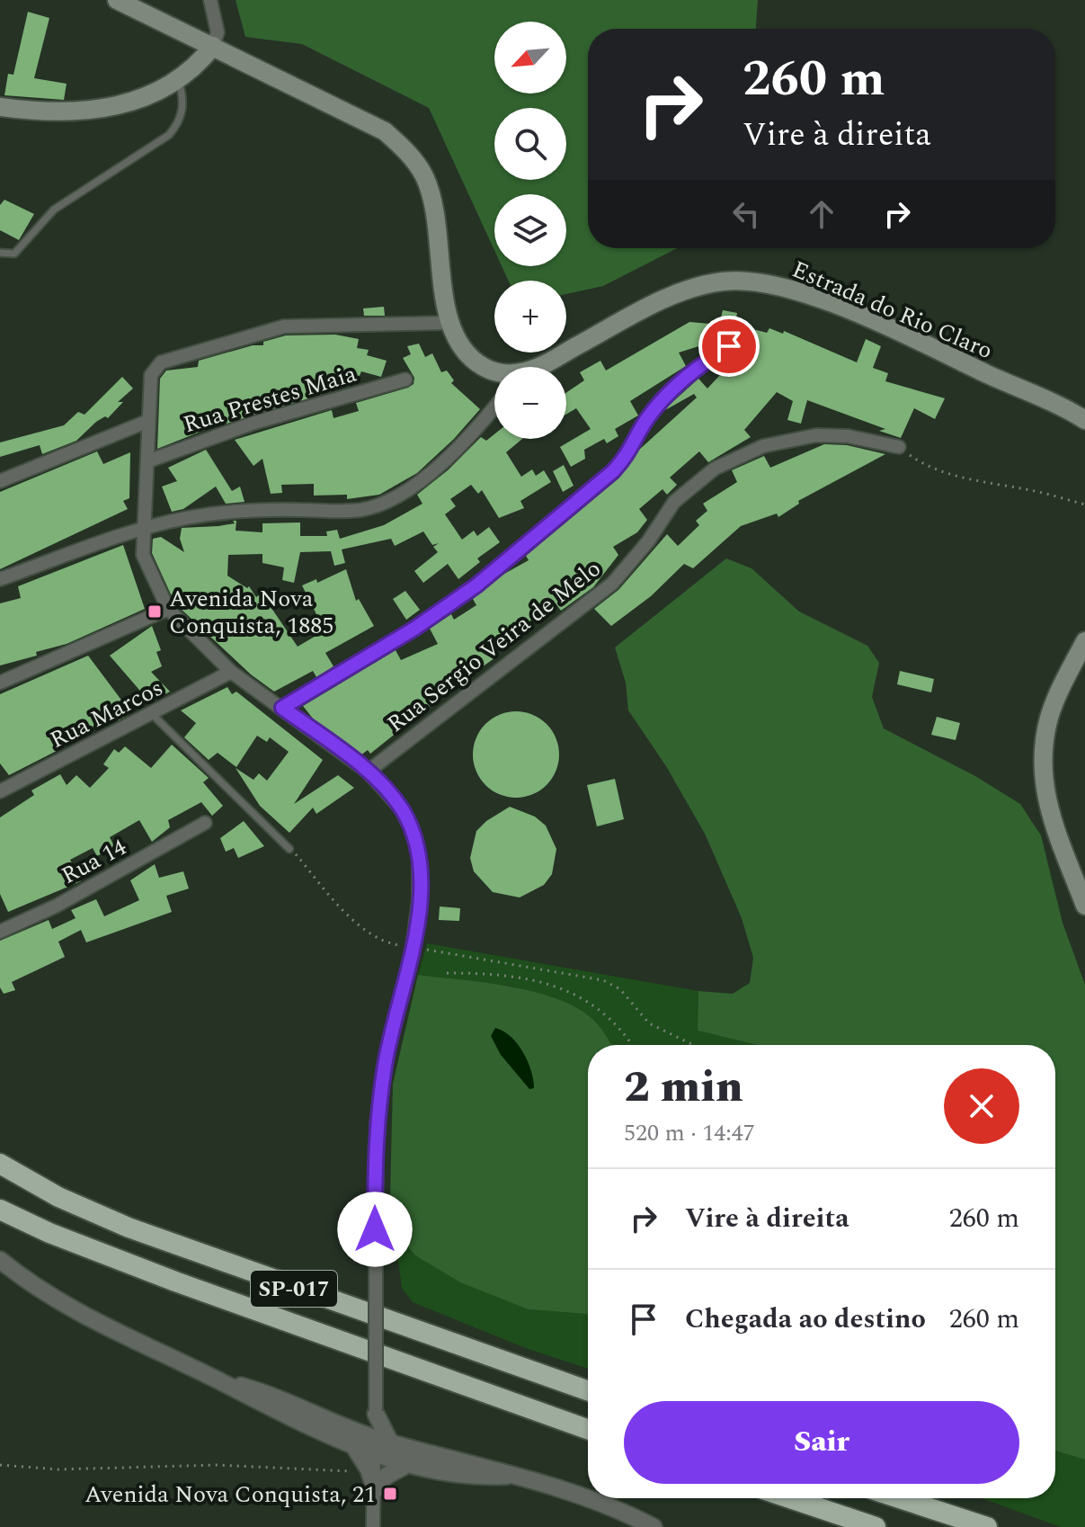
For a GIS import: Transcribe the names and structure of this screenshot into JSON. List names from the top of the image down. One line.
{"streets":{"highway":["SP-017"],"main road":["Estrada do Rio Claro"],"street":["Rua Prestes Maia","Rua Sergio Veira de Melo","Rua Marcos","Rua 14"]},"places":{"transit":["Avenida Nova Conquista, 1885","Avenida Nova Conquista, 21"]},"north":"bottom left","page":{"map_buttons":["+","−"],"turn":["260 m","Vire à direita"],"heading":["2 min","520 m · 14:47"],"list":[{"name":"Vire à direita","value":"260 m"},{"name":"Chegada ao destino","value":"260 m"}],"buttons":"Sair"}}
